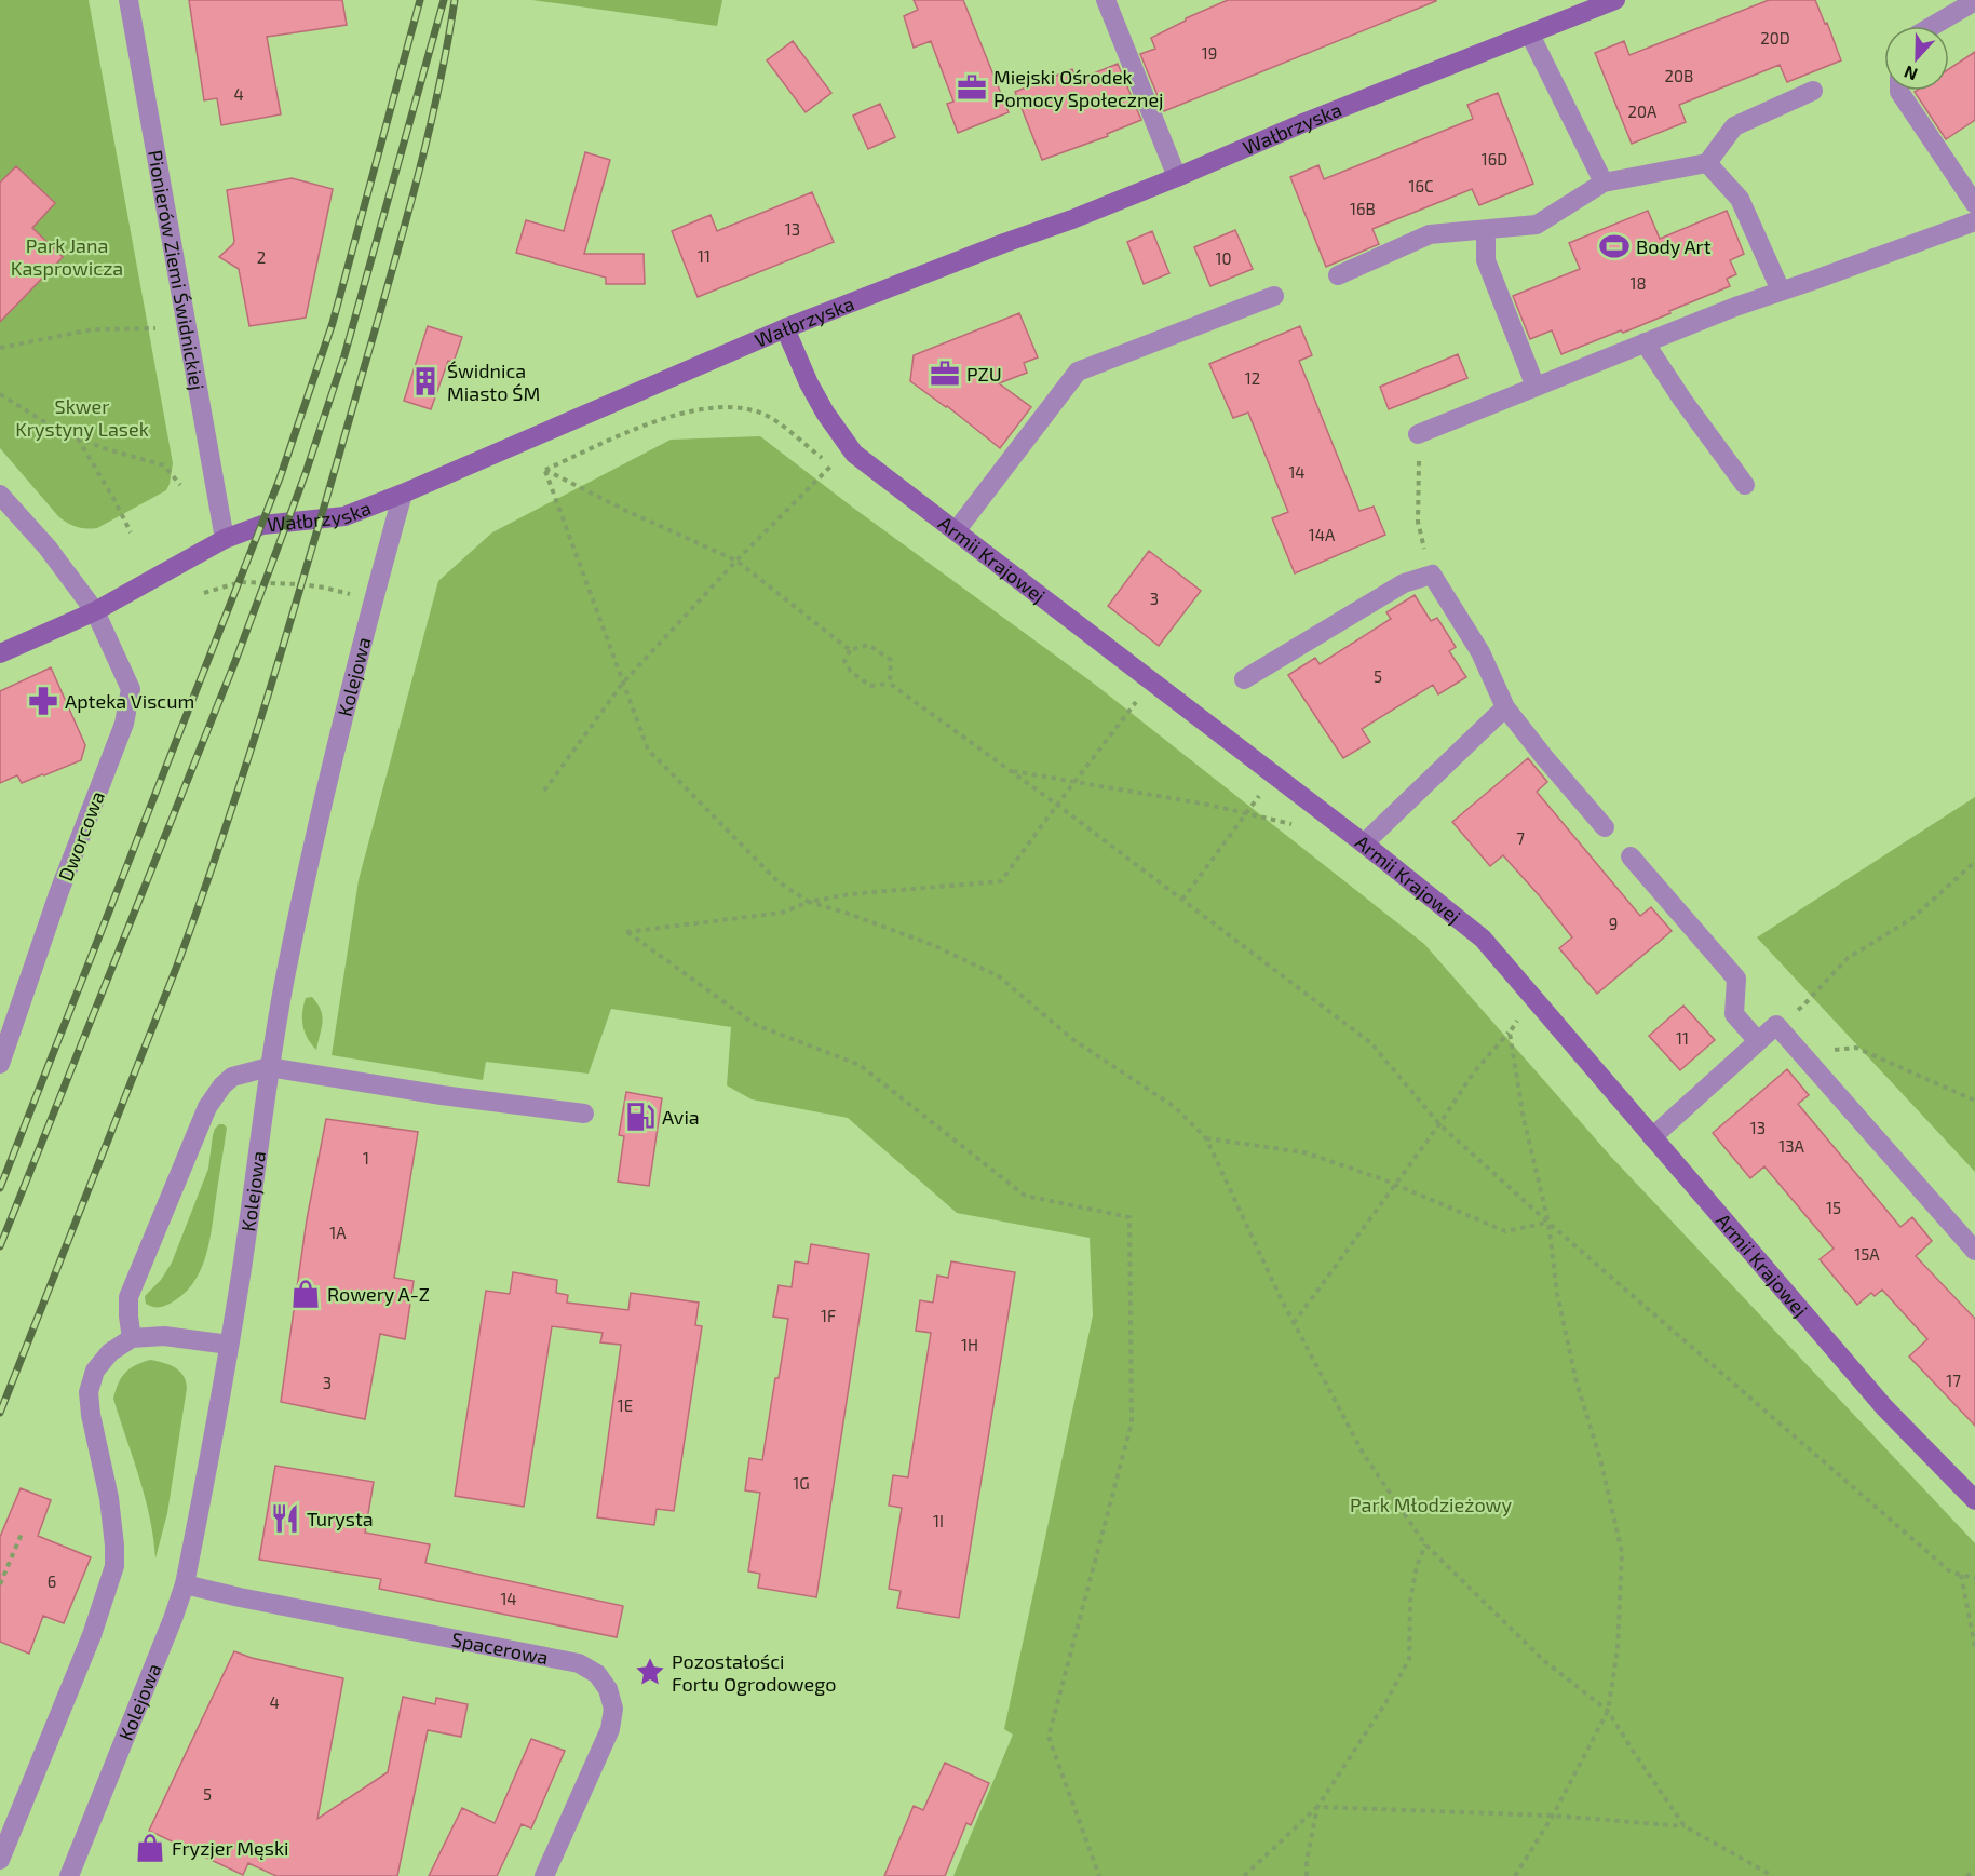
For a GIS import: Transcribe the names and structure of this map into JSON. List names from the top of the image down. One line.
{"streets":{"main road":["Wałbrzyska","Armii Krajowej"],"street":["Pionierów Ziemi Świdnickiej","Kolejowa","Dworcowa","Spacerowa"]},"crossings":[["Wałbrzyska","Pionierów Ziemi Świdnickiej"],["Wałbrzyska","Armii Krajowej"],["Wałbrzyska","Kolejowa"],["Wałbrzyska","Dworcowa"],["Kolejowa","Spacerowa"]],"parks":["Park Jana Kasprowicza","Skwer Krystyny Lasek","Park Młodzieżowy"],"places":{"office":["Miejski Ośrodek Pomocy Społecznej","PZU"],"sports":["Body Art"],"building":["Świdnica Miasto ŚM"],"pharmacy":["Apteka Viscum"],"fuel station":["Avia"],"shop":["Rowery A-Z","Fryzjer Męski"],"restaurant":["Turysta"],"place":["Pozostałości Fortu Ogrodowego"]},"house_numbers":["20D","19","20B","4","20A","16D","16C","16B","13","11","2","10","18","12","14","14A","3","5","7","9","11","13","13A","1","15","1A","15A","1F","1H","17","3","1E","1G","1I","6","14","4","5"],"north":"bottom"}
